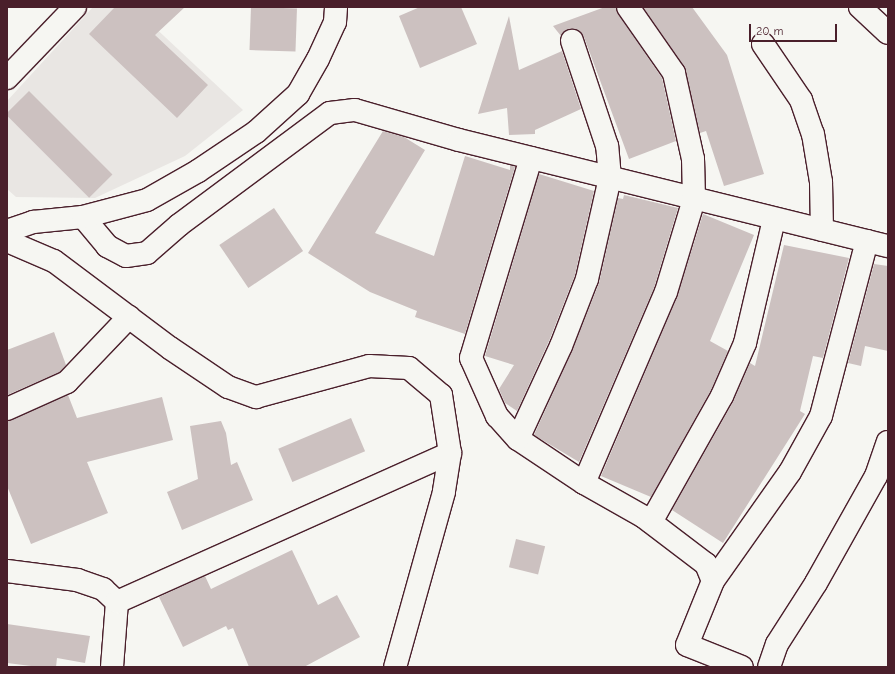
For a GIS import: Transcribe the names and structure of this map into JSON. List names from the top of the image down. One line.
{"scale_bar":"20 m"}
